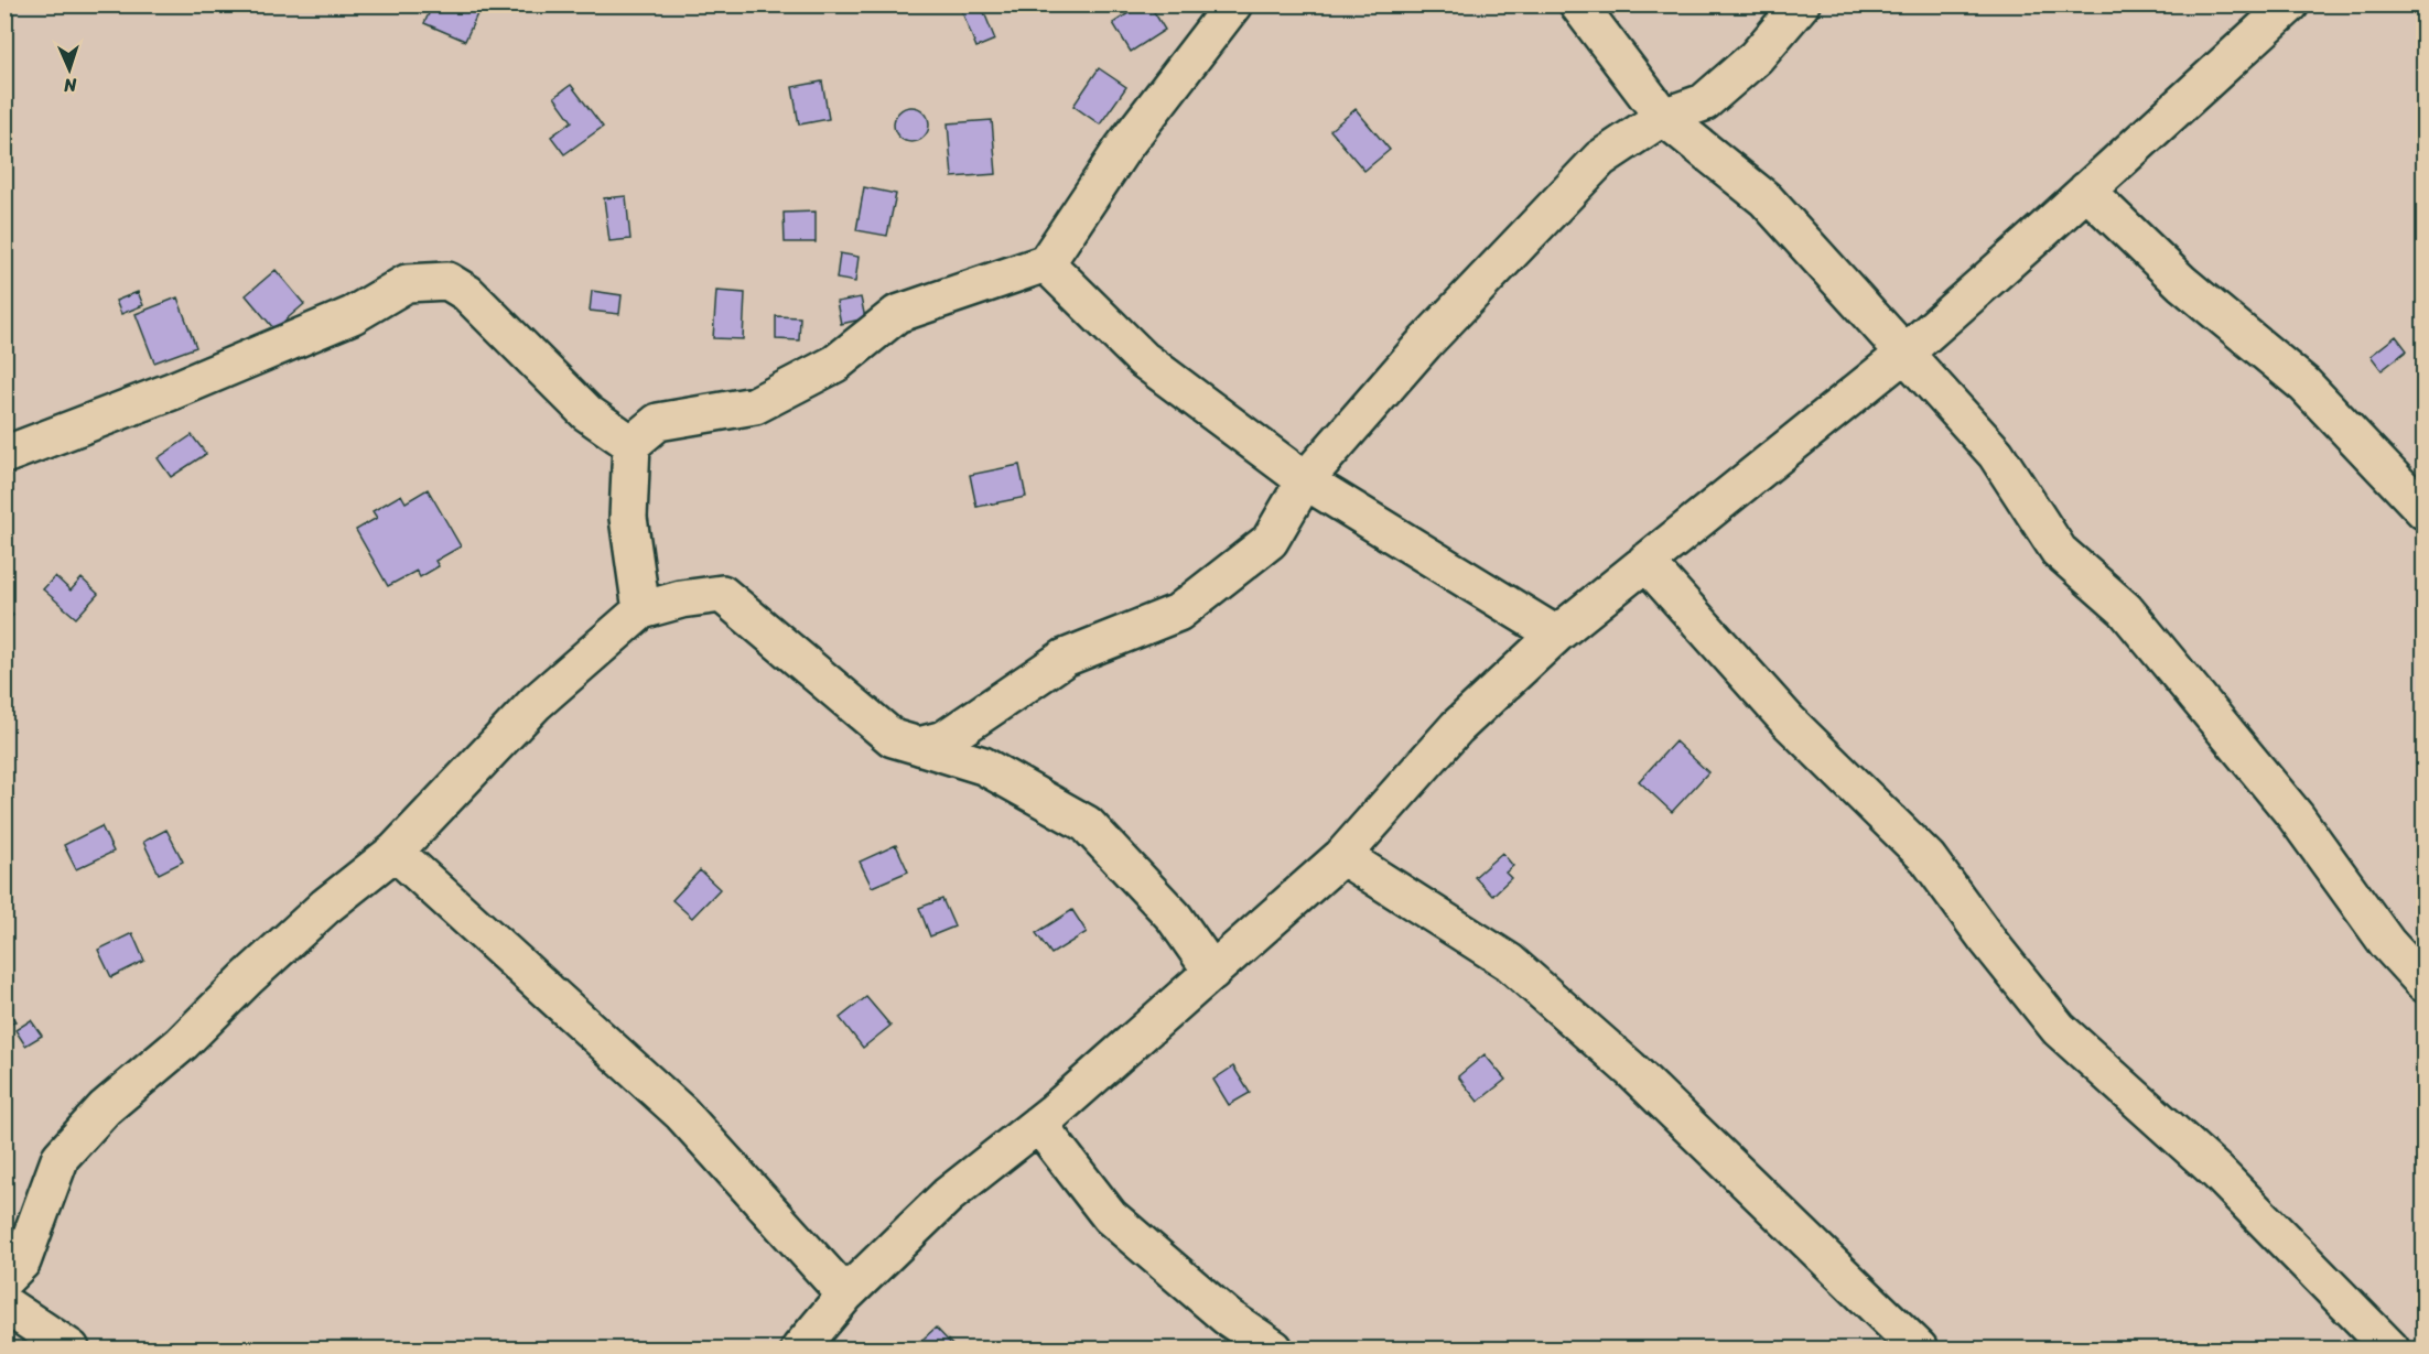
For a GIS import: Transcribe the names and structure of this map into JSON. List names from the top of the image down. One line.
{"north":"bottom"}
